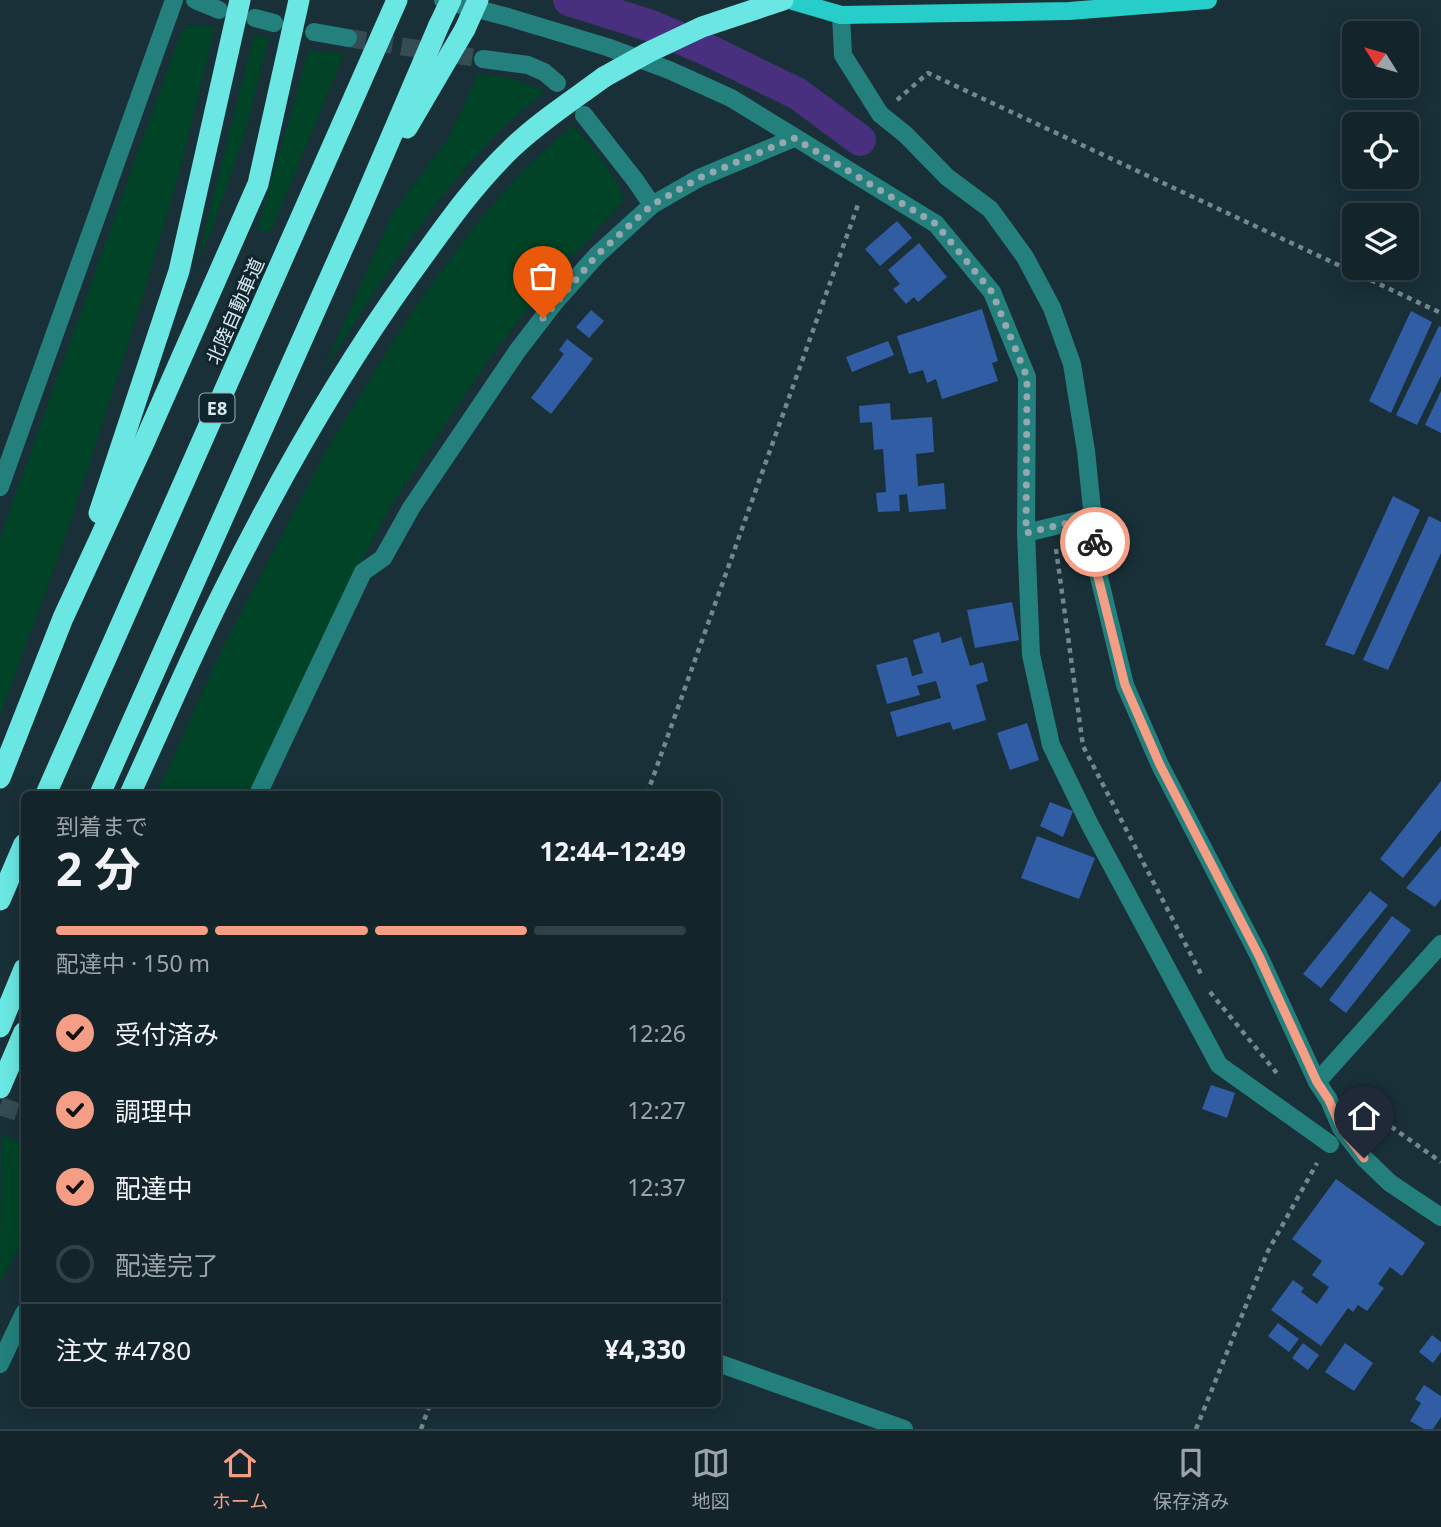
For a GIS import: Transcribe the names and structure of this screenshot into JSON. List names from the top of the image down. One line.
{"streets":{"highway":["北陸自動車道","E8"]},"north":"top left","page":{"heading":["2 分","到着まで","12:44–12:49"],"panel":["注文 #4780","¥4,330"],"bar":"配達中 · 150 m","list":[["受付済み","12:26"],["調理中","12:27"],["配達中","12:37"],"配達完了"],"tabs":["ホーム","地図","保存済み"]}}
